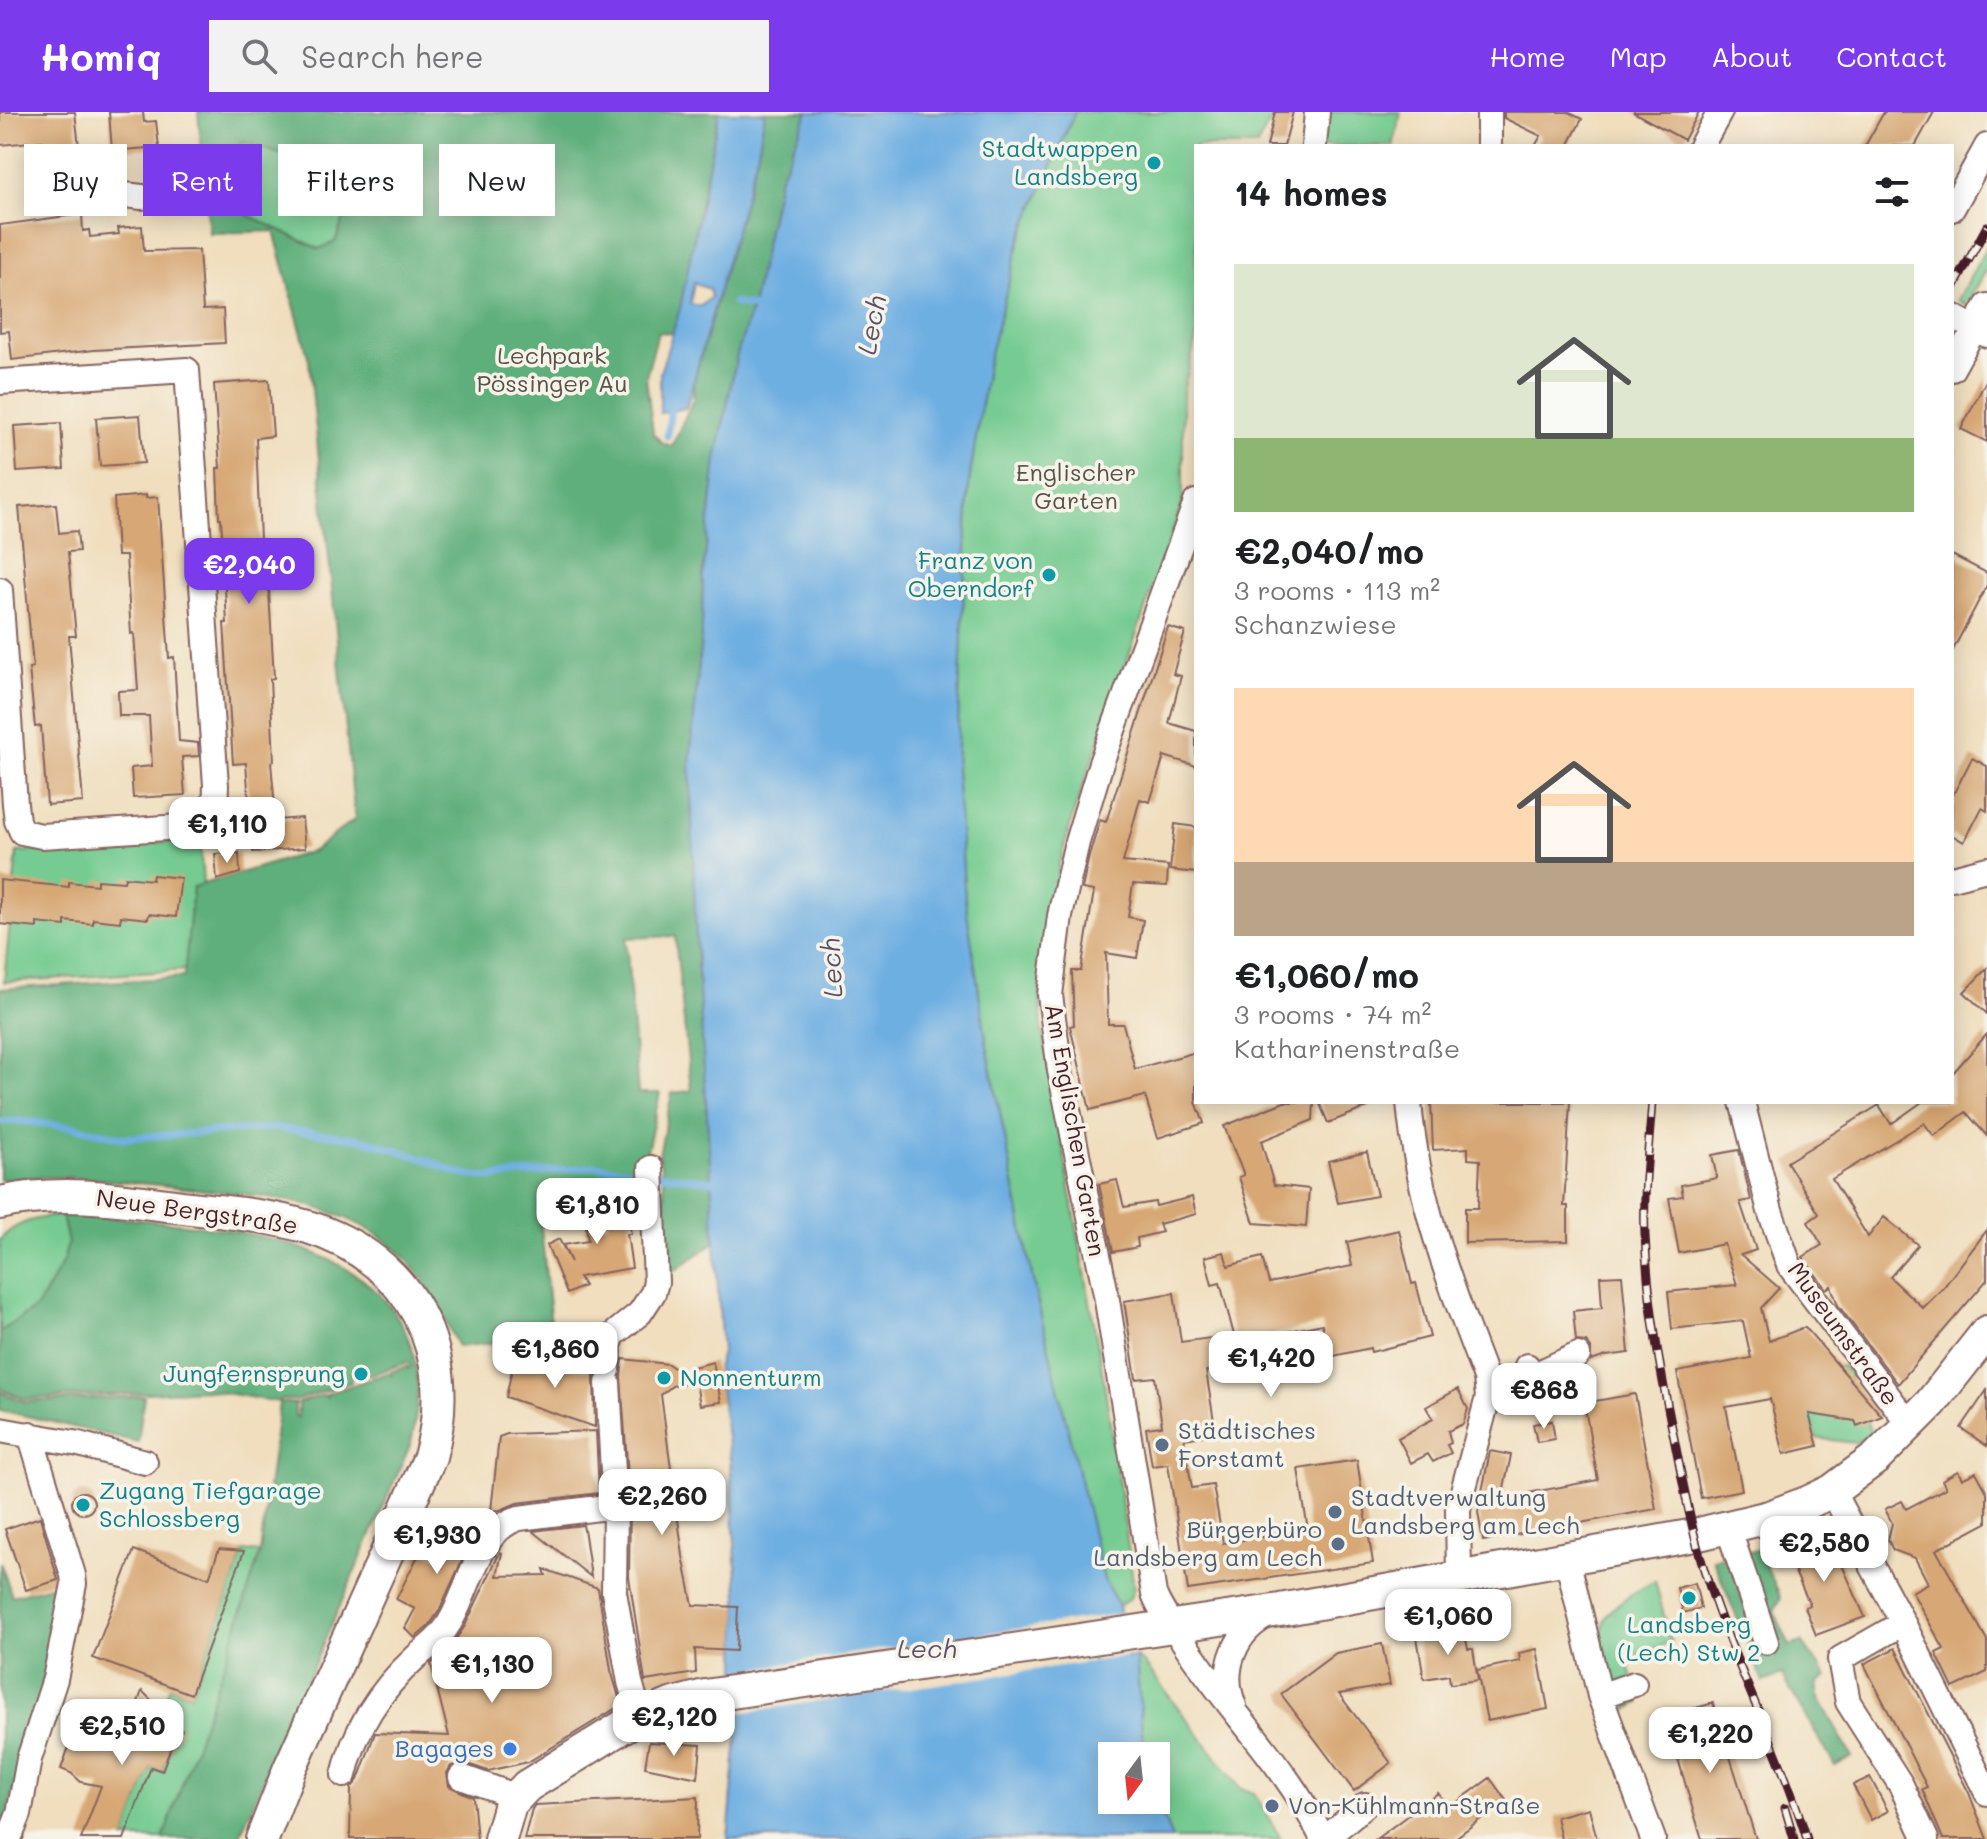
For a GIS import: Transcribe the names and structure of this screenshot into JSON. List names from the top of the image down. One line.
{"streets":{"main road":["Neue Bergstraße"],"street":["Am Englischen Garten","Museumstraße"]},"water":["Lech"],"parks":["Lechpark Pössinger Au","Englischer Garten"],"places":["Stadtwappen Landsberg","Franz von Oberndorf","Jungfernsprung","Nonnenturm","Städtisches Forstamt","Zugang Tiefgarage Schlossberg","Stadtverwaltung Landsberg am Lech","Bürgerbüro Landsberg am Lech","Landsberg (Lech) Stw 2","Bagages","Von-Kühlmann-Straße"],"north":"bottom","page":{"header":"Homiq","search":"Search here","nav":["Home","Map","About","Contact"],"chip":["Buy","Rent","Filters","New"],"heading":"14 homes","list":[{"name":"€2,040/mo","note":"3 rooms · 113 m² · Schanzwiese"},{"name":"€1,060/mo","note":"3 rooms · 74 m² · Katharinenstraße"}],"price":["€2,040","€1,110","€1,810","€1,860","€1,420","€868","€2,260","€1,930","€2,580","€1,060","€1,130","€2,120","€2,510","€1,220"]}}
